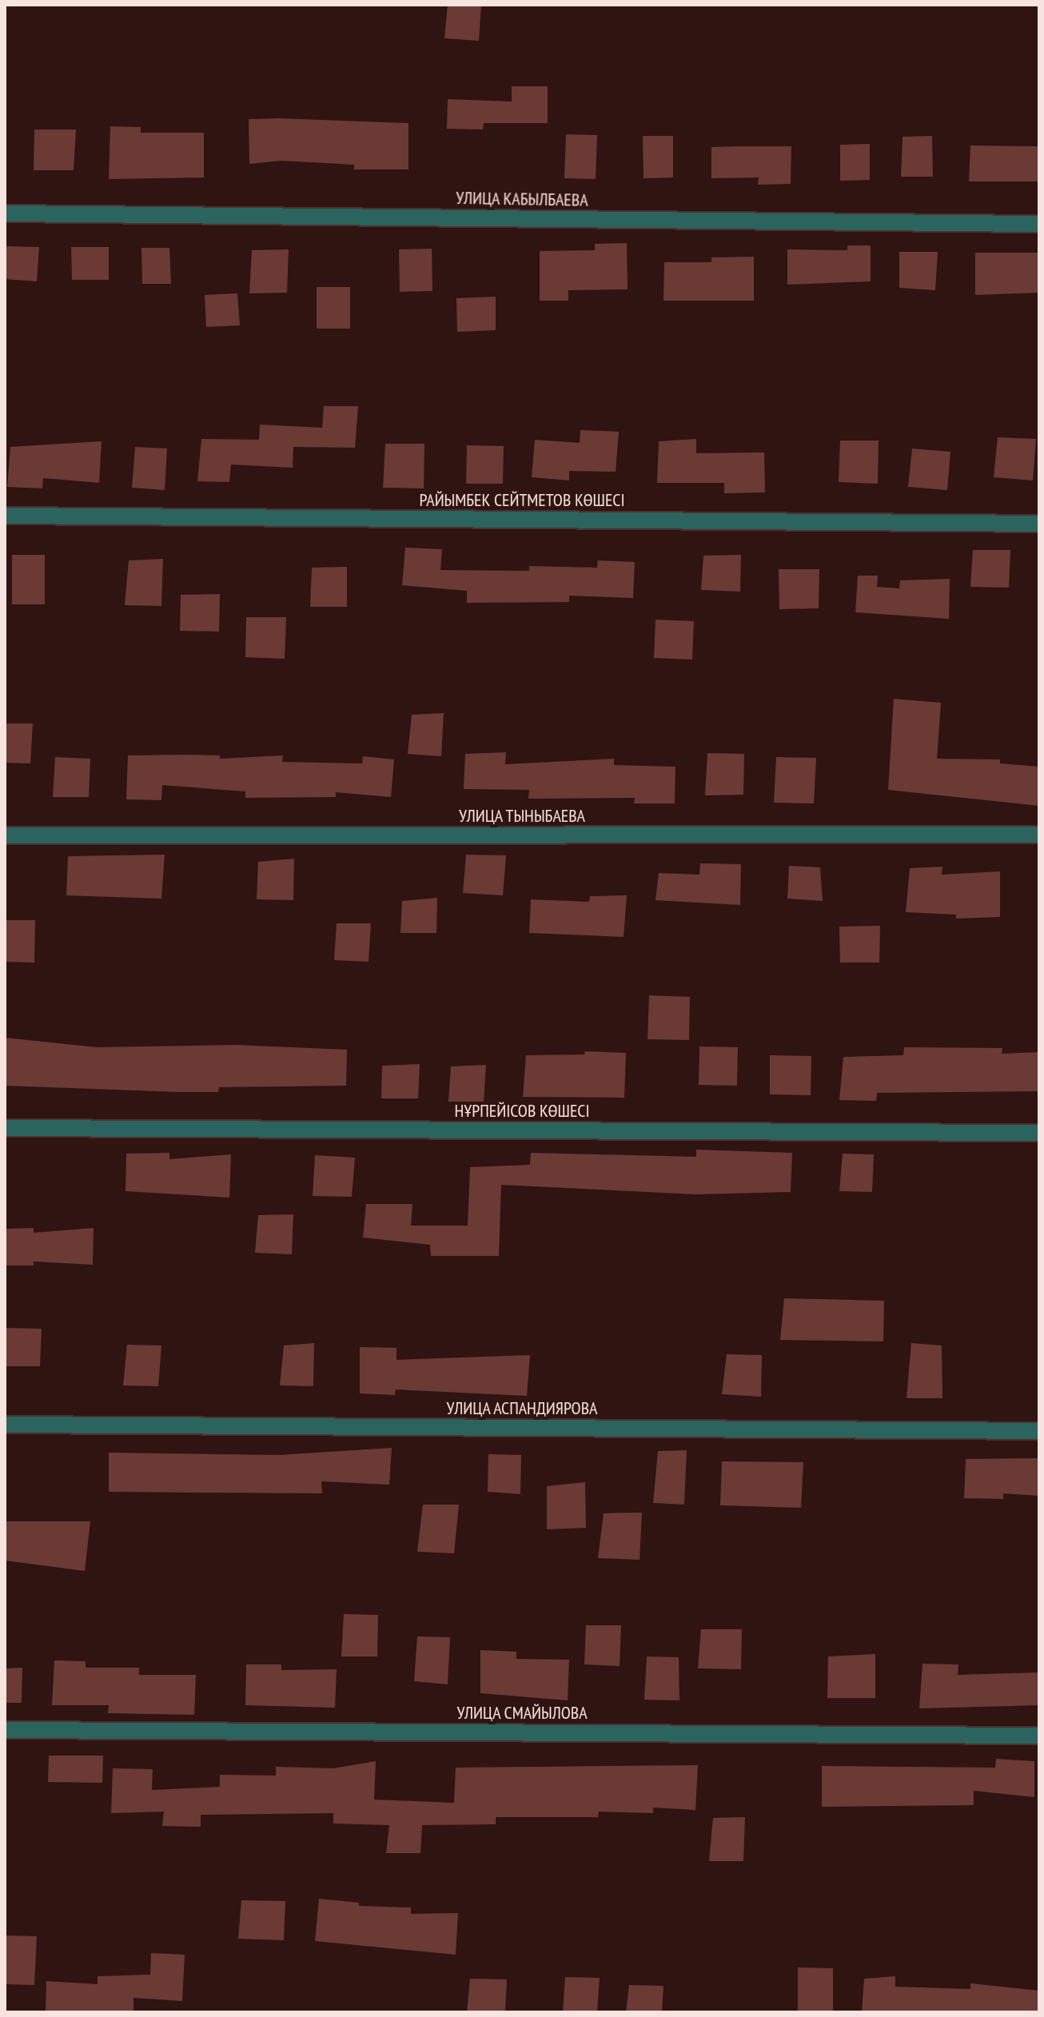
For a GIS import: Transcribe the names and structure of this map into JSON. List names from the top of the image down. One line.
{"streets":{"street":["УЛИЦА КАБЫЛБАЕВА","РАЙЫМБЕК СЕЙТМЕТОВ КӨШЕСІ","УЛИЦА ТЫНЫБАЕВА","НҰРПЕЙІСОВ КӨШЕСІ","УЛИЦА АСПАНДИЯРОВА","УЛИЦА СМАЙЫЛОВА"]}}
